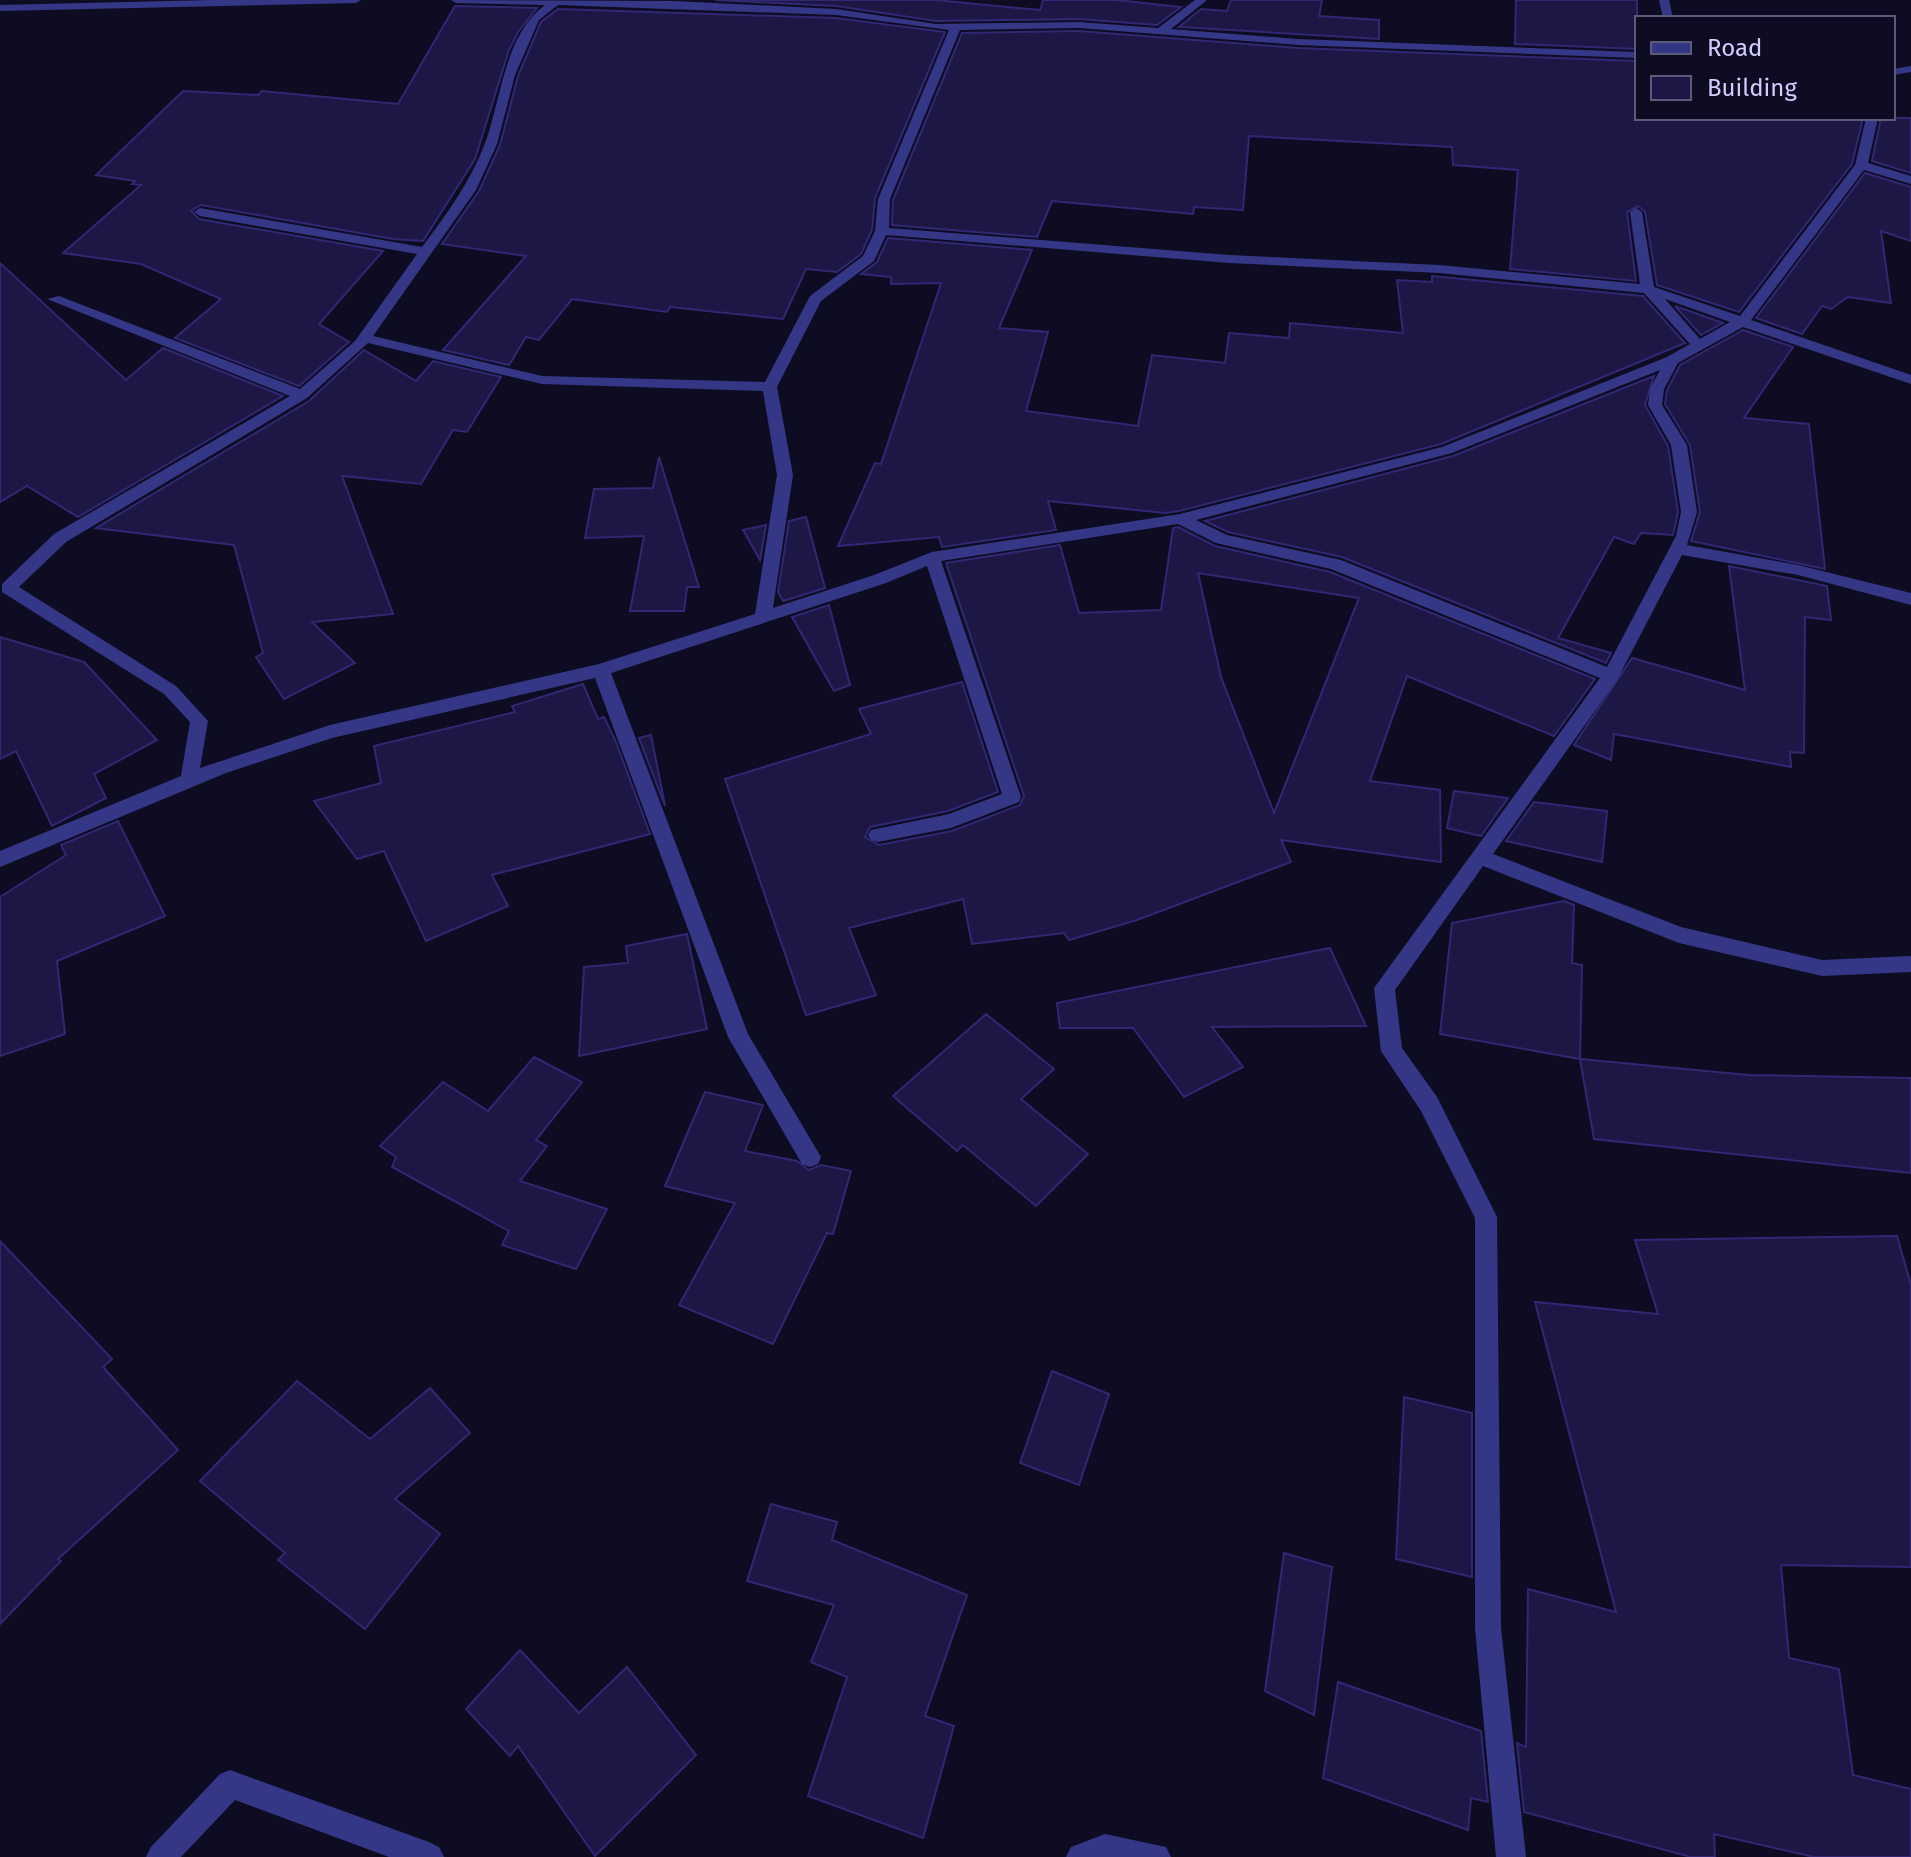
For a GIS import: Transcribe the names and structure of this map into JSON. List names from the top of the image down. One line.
{"legend":["Road","Building"]}
